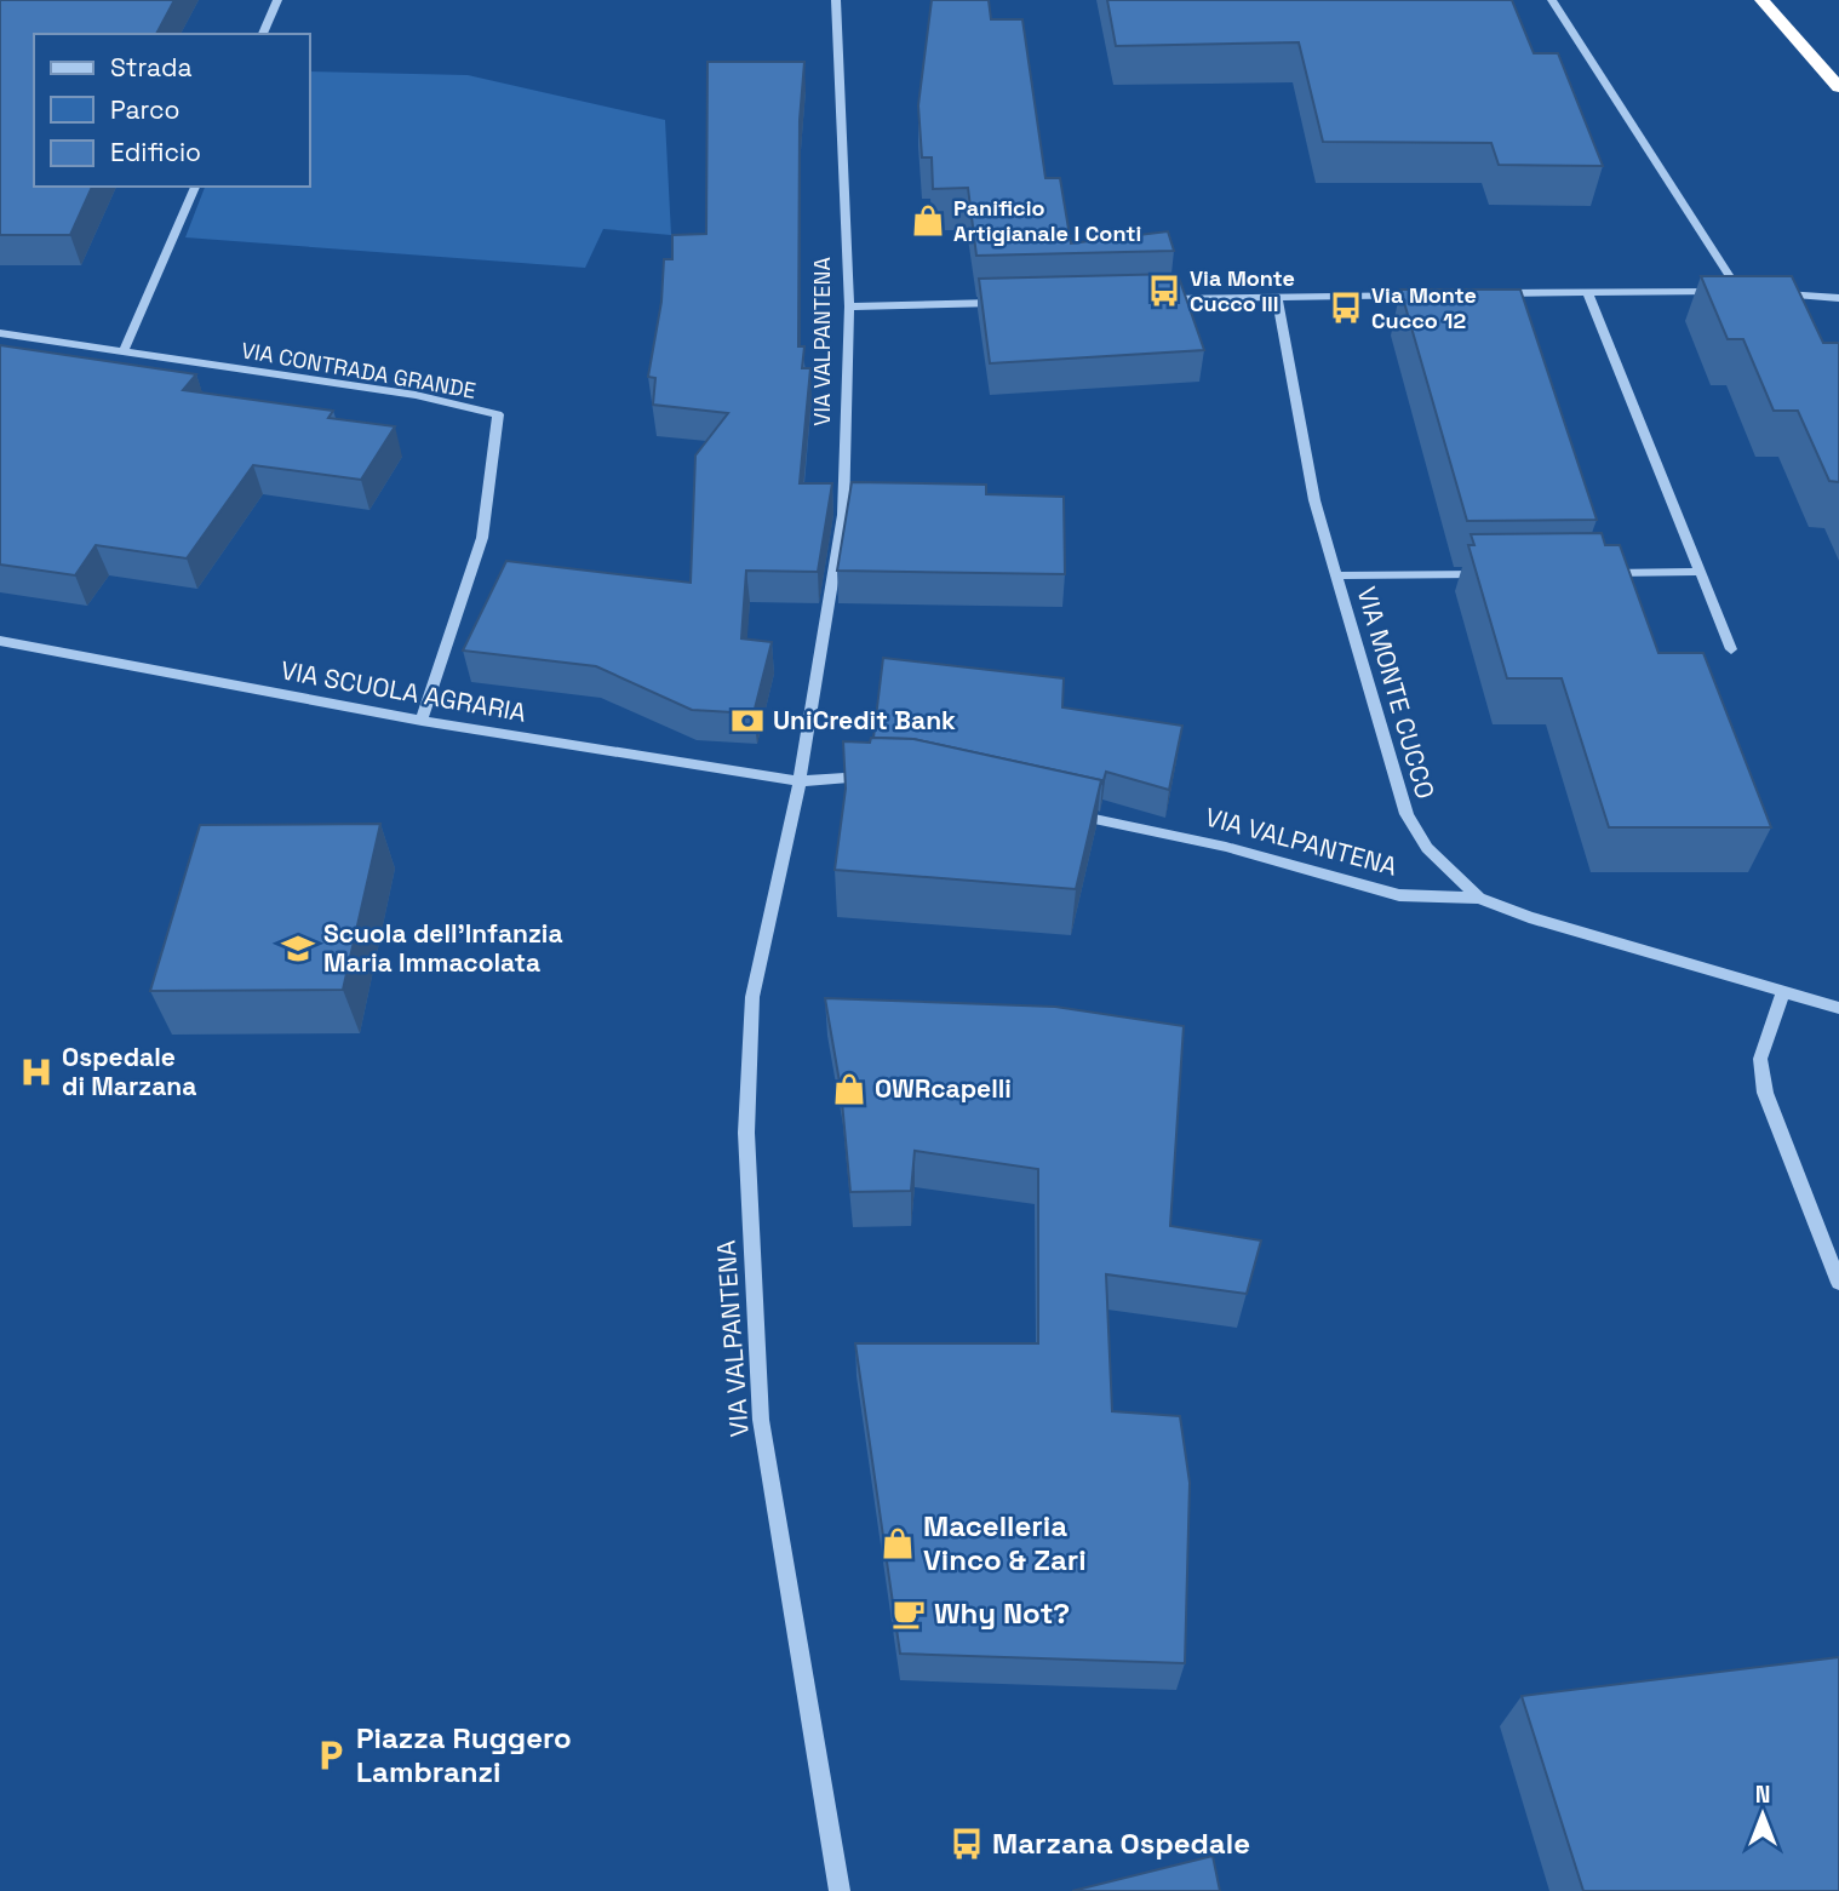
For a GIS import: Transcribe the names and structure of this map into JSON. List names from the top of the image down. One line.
{"streets":{"street":["VIA VALPANTENA","VIA CONTRADA GRANDE","VIA SCUOLA AGRARIA","VIA MONTE CUCCO"]},"crossings":[["VIA VALPANTENA","VIA SCUOLA AGRARIA"],["VIA VALPANTENA","VIA MONTE CUCCO"],["VIA CONTRADA GRANDE","VIA SCUOLA AGRARIA"]],"places":{"shop":["Panificio Artigianale I Conti","OWRcapelli","Macelleria Vinco & Zari"],"bus stop":["Via Monte Cucco III","Via Monte Cucco 12","Marzana Ospedale"],"bank":["UniCredit Bank"],"school or university":["Scuola dell'Infanzia Maria Immacolata"],"hospital":["Ospedale di Marzana"],"cafe":["Why Not?"],"parking":["Piazza Ruggero Lambranzi"]},"legend":["Strada","Parco","Edificio"],"north":"top"}
